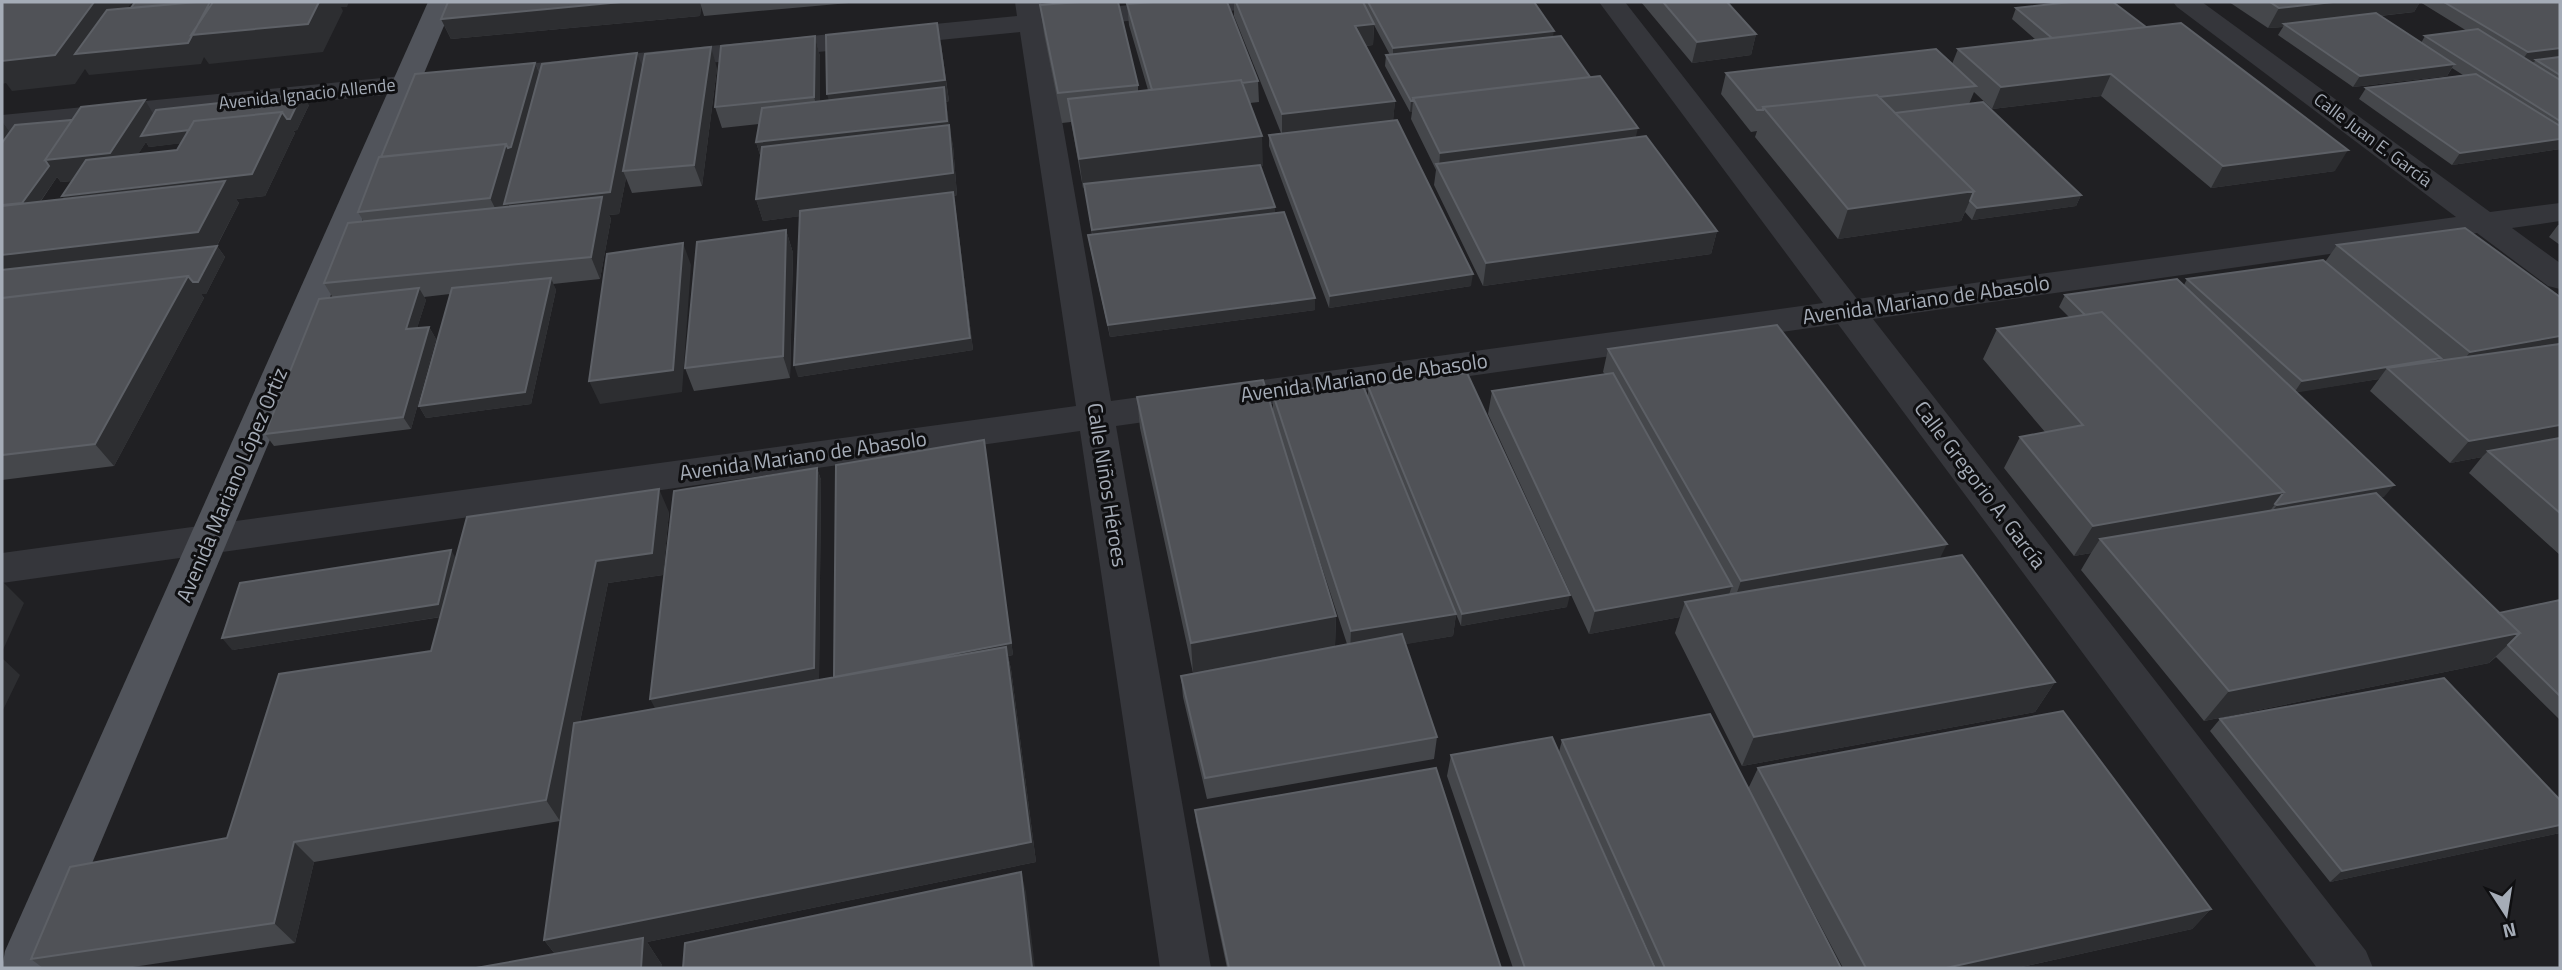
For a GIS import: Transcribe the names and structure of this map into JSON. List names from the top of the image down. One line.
{"streets":{"main road":["Avenida Mariano López Ortiz"],"street":["Avenida Ignacio Allende","Calle Juan E. García","Avenida Mariano de Abasolo","Calle Niños Héroes","Calle Gregorio A. García"]},"crossings":[["Avenida Ignacio Allende","Avenida Mariano López Ortiz"],["Avenida Ignacio Allende","Calle Niños Héroes"],["Calle Juan E. García","Avenida Mariano de Abasolo"],["Avenida Mariano de Abasolo","Avenida Mariano López Ortiz"],["Avenida Mariano de Abasolo","Calle Niños Héroes"],["Avenida Mariano de Abasolo","Calle Gregorio A. García"]],"north":"bottom"}
